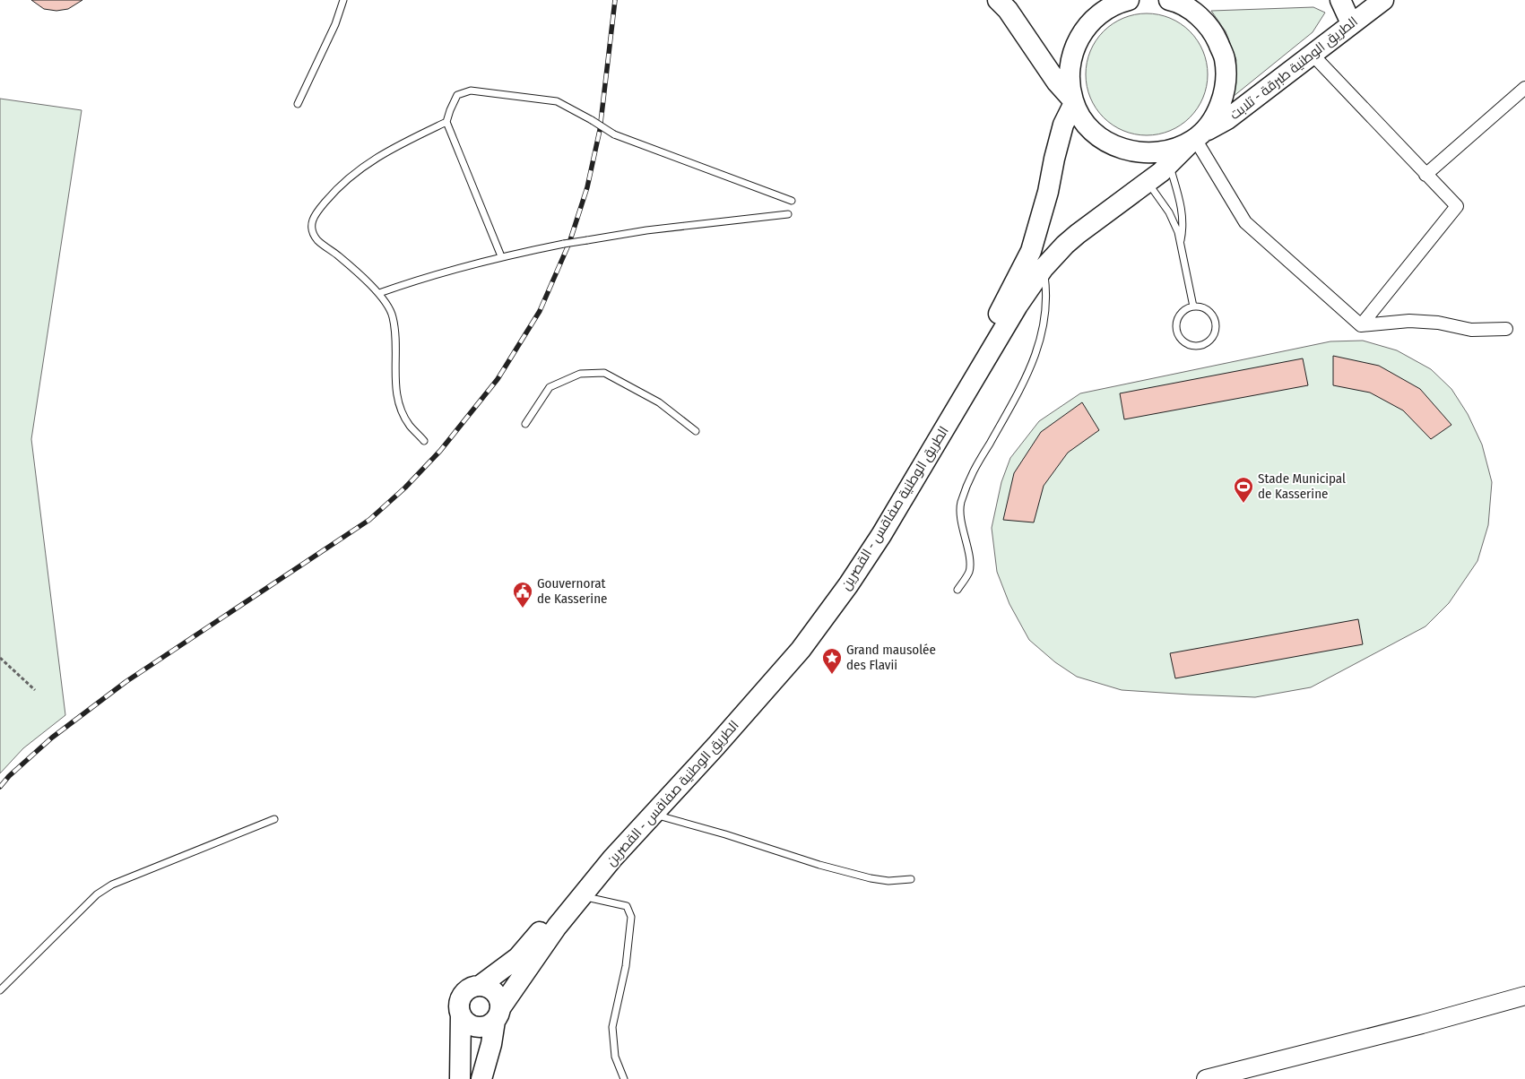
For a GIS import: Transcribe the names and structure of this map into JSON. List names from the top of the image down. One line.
{"streets":{"main road":["الطريق الوطنية طبرقة - تلابت","الطريق الوطنية صفاقس - القصرين"]},"crossings":[["الطريق الوطنية طبرقة - تلابت","الطريق الوطنية صفاقس - القصرين"]],"places":{"sports":["Stade Municipal de Kasserine"],"public building":["Gouvernorat de Kasserine"],"place":["Grand mausolée des Flavii"]}}
